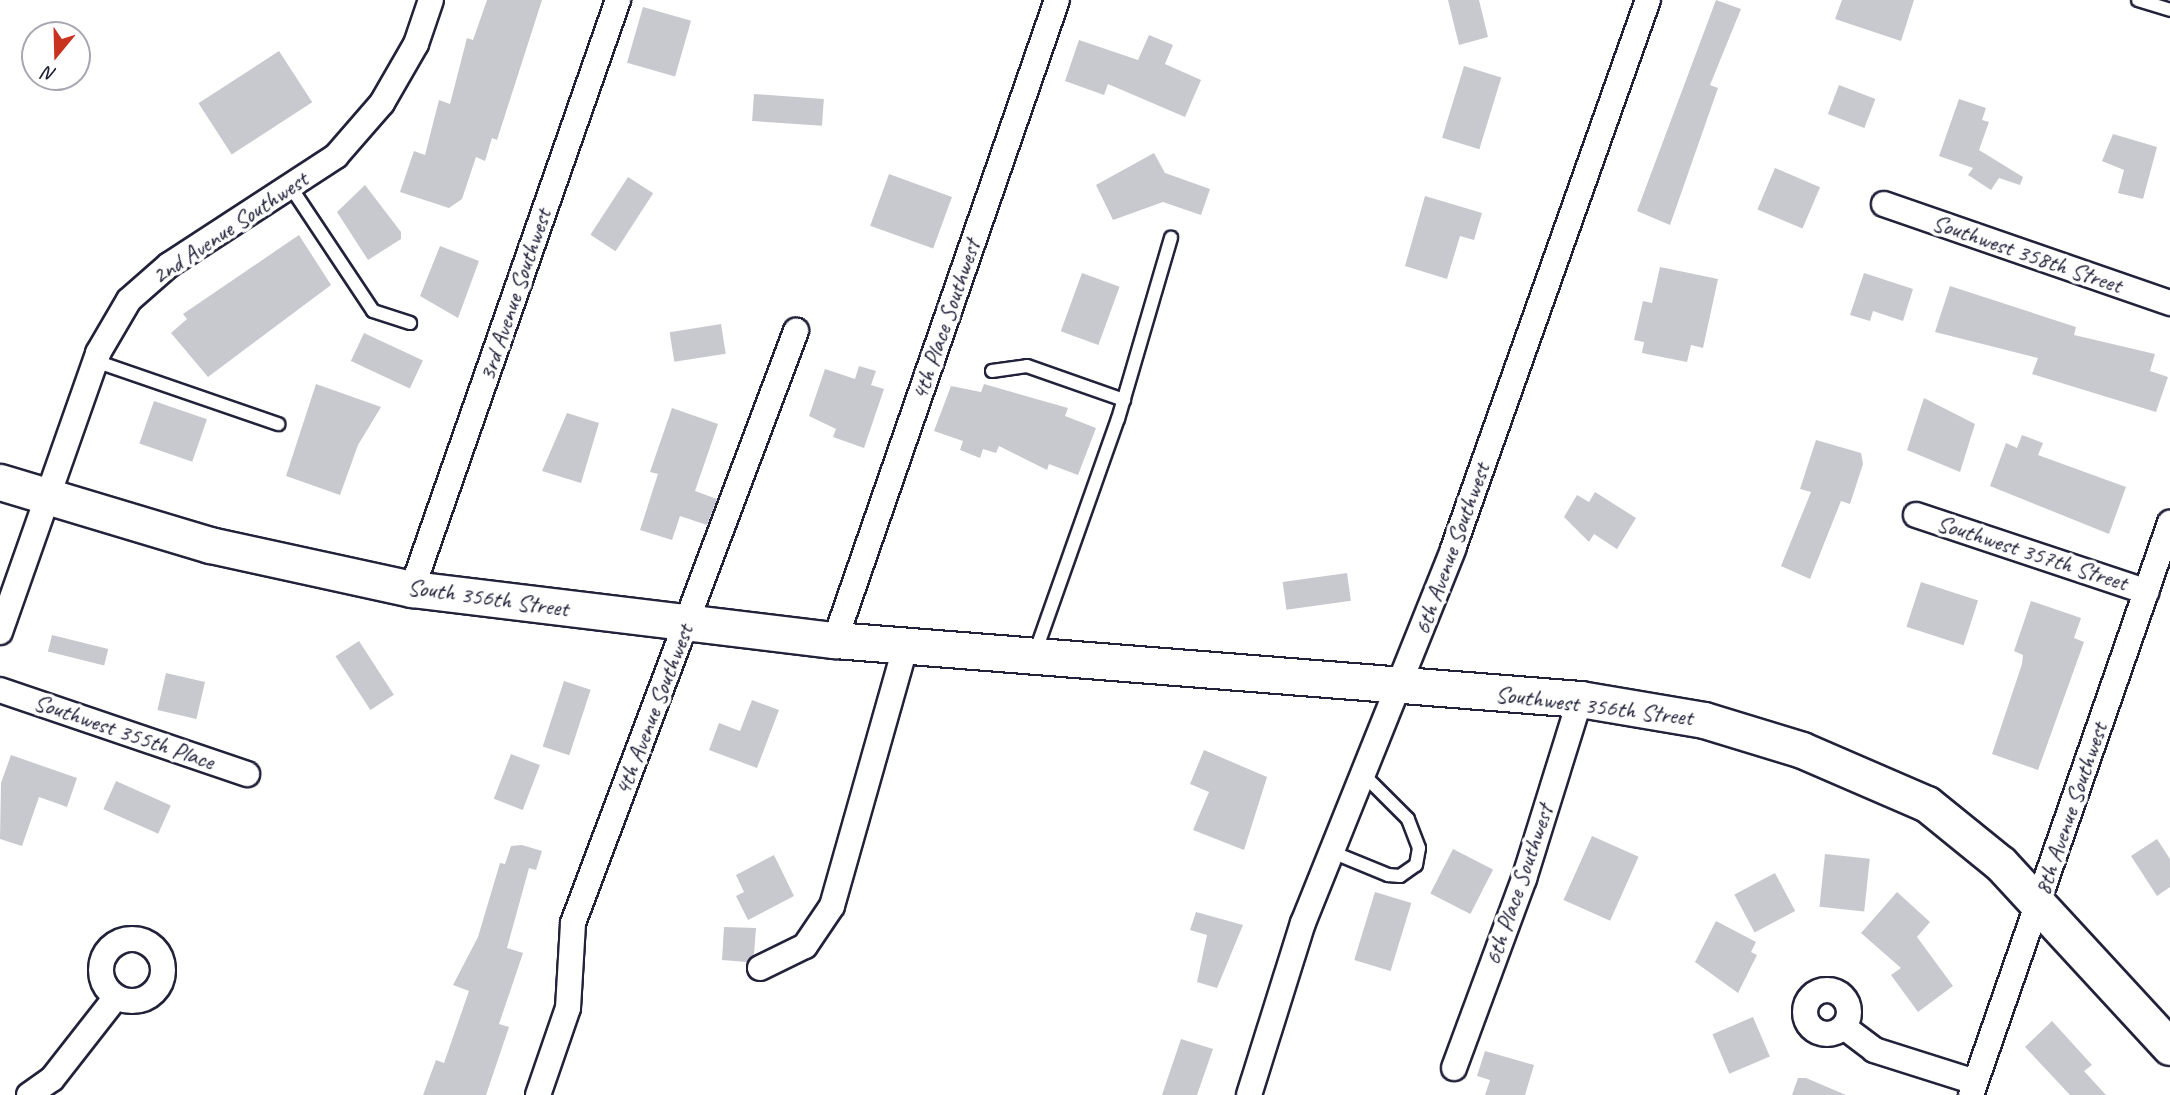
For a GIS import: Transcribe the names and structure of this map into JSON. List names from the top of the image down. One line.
{"streets":{"main road":["South 356th Street","Southwest 356th Street"],"street":["2nd Avenue Southwest","Southwest 358th Street","3rd Avenue Southwest","4th Place Southwest","6th Avenue Southwest","Southwest 357th Street","4th Avenue Southwest","Southwest 355th Place","8th Avenue Southwest","6th Place Southwest"]},"crossings":[["2nd Avenue Southwest","South 356th Street"],["3rd Avenue Southwest","South 356th Street"],["4th Place Southwest","South 356th Street"],["6th Avenue Southwest","Southwest 356th Street"],["Southwest 357th Street","8th Avenue Southwest"],["South 356th Street","Southwest 356th Street"],["South 356th Street","4th Avenue Southwest"],["Southwest 356th Street","8th Avenue Southwest"],["Southwest 356th Street","6th Place Southwest"]],"north":"bottom"}
